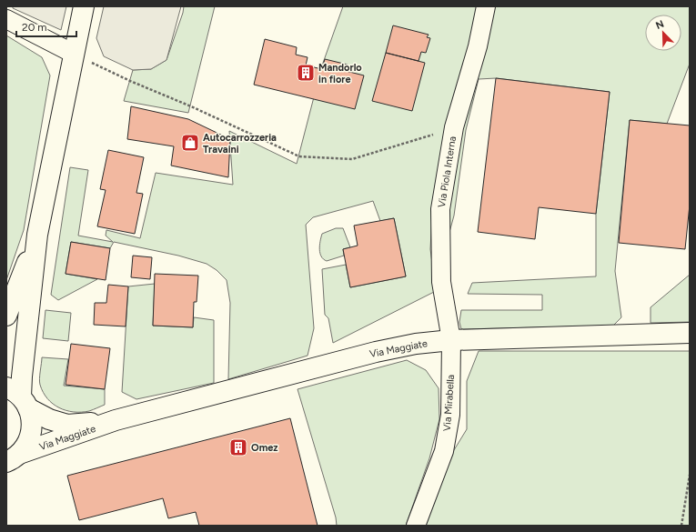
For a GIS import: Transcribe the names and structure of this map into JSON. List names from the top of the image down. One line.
{"streets":{"street":["Via Piola Interna","Via Maggiate","Via Mirabella"]},"crossings":[["Via Piola Interna","Via Maggiate"],["Via Piola Interna","Via Mirabella"],["Via Maggiate","Via Mirabella"]],"places":{"building":["Mandorlo in fiore","Omez"],"shop":["Autocarrozzeria Travaini"]},"scale_bar":"20 m","north":"top left"}
